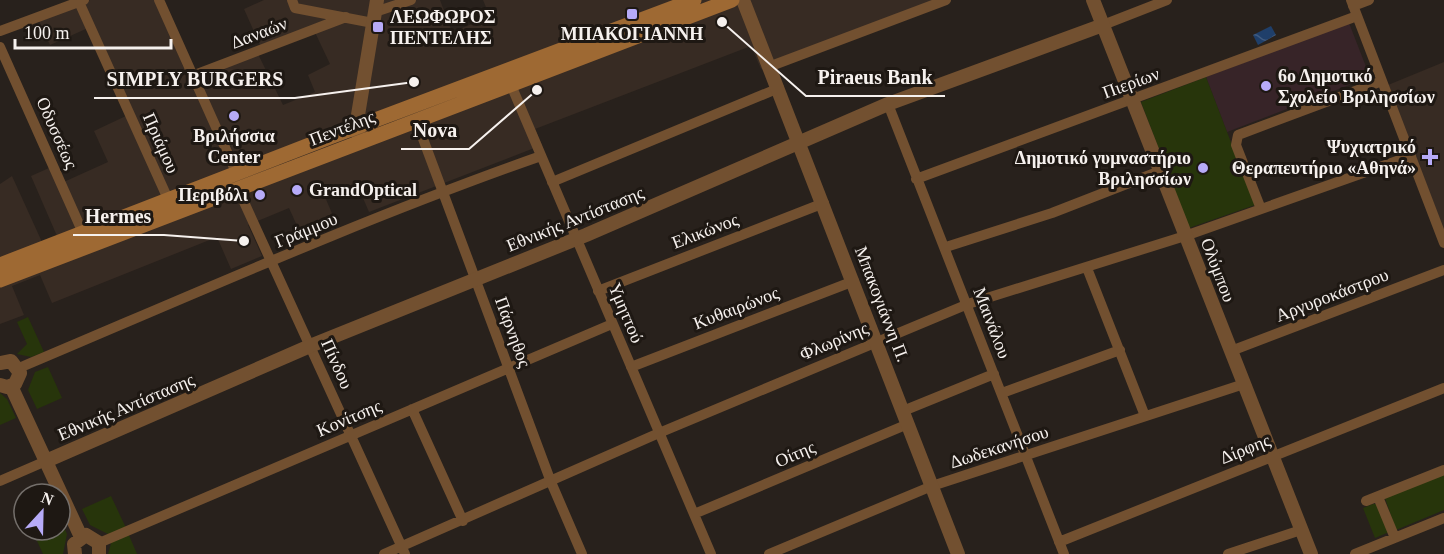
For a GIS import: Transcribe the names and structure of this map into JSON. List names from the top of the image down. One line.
{"streets":{"main road":["Πεντέλης"],"street":["Δαναών","Πιερίων","Οδυσσέως","Πριάμου","Εθνικής Αντίστασης","Γράμμου","Ελικώνος","Ολύμπου","Αργυροκάστρου","Μπακογιάννη Π.","Κυθαιρώνος","Υμηττού","Μαινάλου","Πάρνηθος","Φλωρίνης","Πίνδου","Κονίτσης","Δωδεκανήσου","Δίρφης","Οίτης"]},"crossings":[["Πιερίων","Ολύμπου"],["Πιερίων","Μαινάλου"],["Πεντέλης","Οδυσσέως"],["Πεντέλης","Πριάμου"],["Πεντέλης","Υμηττού"],["Πεντέλης","Πάρνηθος"],["Πεντέλης","Πίνδου"],["Εθνικής Αντίστασης","Ολύμπου"],["Εθνικής Αντίστασης","Μπακογιάννη Π."],["Εθνικής Αντίστασης","Υμηττού"],["Εθνικής Αντίστασης","Μαινάλου"],["Εθνικής Αντίστασης","Πάρνηθος"],["Εθνικής Αντίστασης","Πίνδου"],["Γράμμου","Υμηττού"],["Γράμμου","Πάρνηθος"],["Γράμμου","Πίνδου"],["Ελικώνος","Μπακογιάννη Π."],["Ελικώνος","Υμηττού"],["Ολύμπου","Αργυροκάστρου"],["Ολύμπου","Φλωρίνης"],["Ολύμπου","Δωδεκανήσου"],["Ολύμπου","Δίρφης"],["Μπακογιάννη Π.","Κυθαιρώνος"],["Μπακογιάννη Π.","Φλωρίνης"],["Μπακογιάννη Π.","Δωδεκανήσου"],["Μπακογιάννη Π.","Οίτης"],["Κυθαιρώνος","Υμηττού"],["Υμηττού","Φλωρίνης"],["Υμηττού","Κονίτσης"],["Υμηττού","Οίτης"],["Μαινάλου","Φλωρίνης"],["Μαινάλου","Δωδεκανήσου"],["Μαινάλου","Δίρφης"],["Μαινάλου","Οίτης"],["Πάρνηθος","Φλωρίνης"],["Πάρνηθος","Κονίτσης"],["Φλωρίνης","Πίνδου"],["Πίνδου","Κονίτσης"]],"places":{"transit":["ΜΠΑΚΟΓΙΑΝΝΗ","ΛΕΩΦΩΡΟΣ ΠΕΝΤΕΛΗΣ"],"other":["Piraeus Bank","SIMPLY BURGERS","6ο Δημοτικό Σχολείο Βριλησσίων","Nova","Βριλήσσια Center","Δημοτικό γυμναστήριο Βριλησσίων","GrandOptical","Περιβόλι","Hermes"],"health":["Ψυχιατρικό Θεραπευτήριο «Αθηνά»"]},"scale_bar":"100 m","north":"top"}
